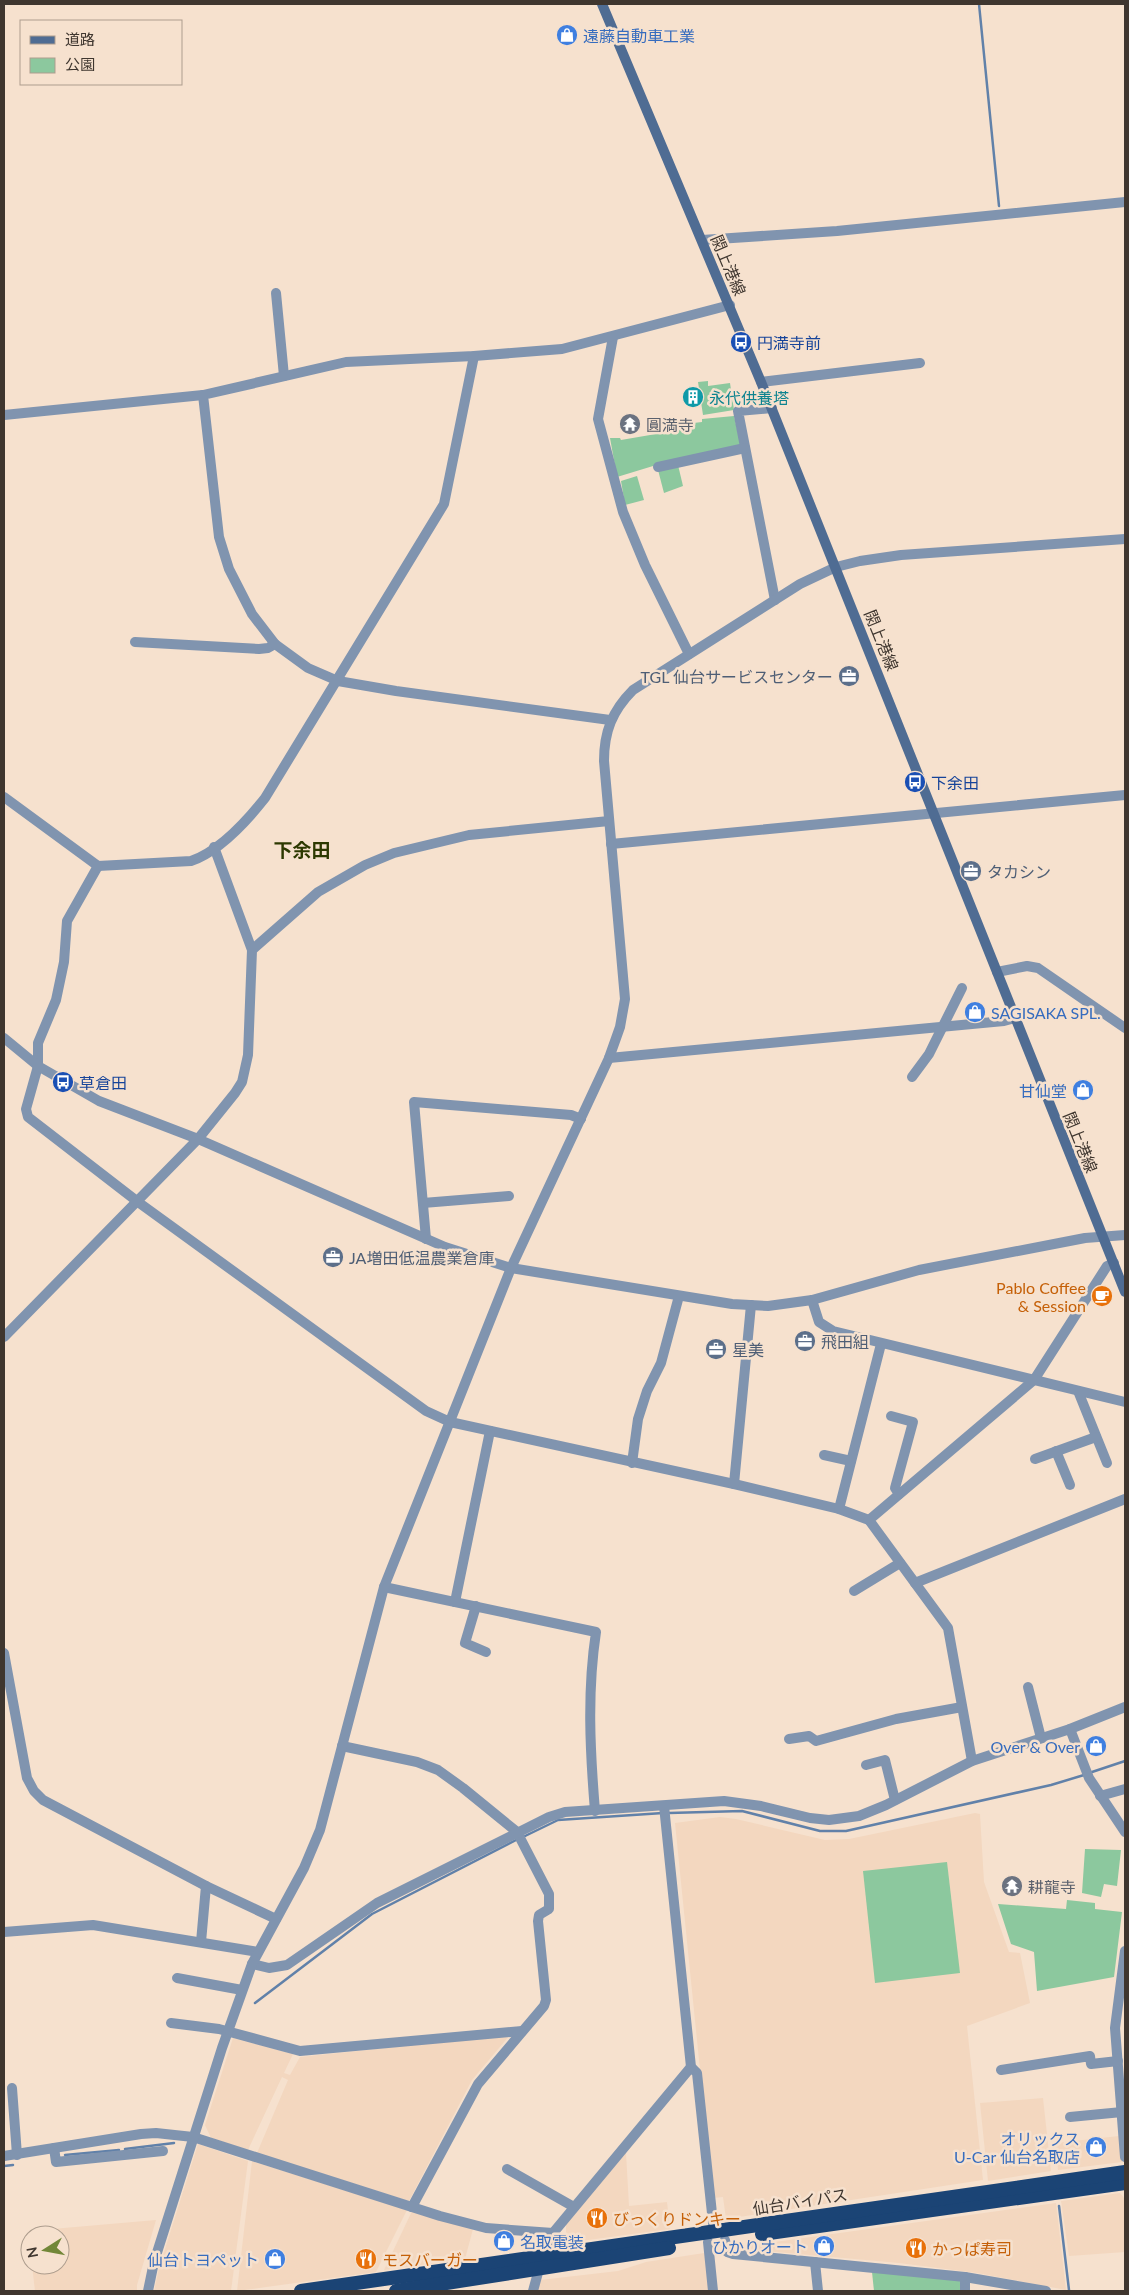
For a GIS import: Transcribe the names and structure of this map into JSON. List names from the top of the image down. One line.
{"streets":{"highway":["仙台バイパス"],"main road":["閖上港線"]},"districts":["下余田"],"places":{"shop":["遠藤自動車工業","SAGISAKA SPL.","甘仙堂","Over & Over","オリックス U-Car 仙台名取店","名取電装","ひかりオート","仙台トヨペット"],"bus stop":["円満寺前","下余田","草倉田"],"building":["永代供養塔"],"temple":["圓満寺","耕龍寺"],"office":["TGL 仙台サービスセンター","タカシン","JA増田低温農業倉庫","飛田組","星美"],"cafe":["Pablo Coffee & Session"],"restaurant":["びっくりドンキー","かっぱ寿司","モスバーガー"]},"legend":["道路","公園"],"north":"left"}
